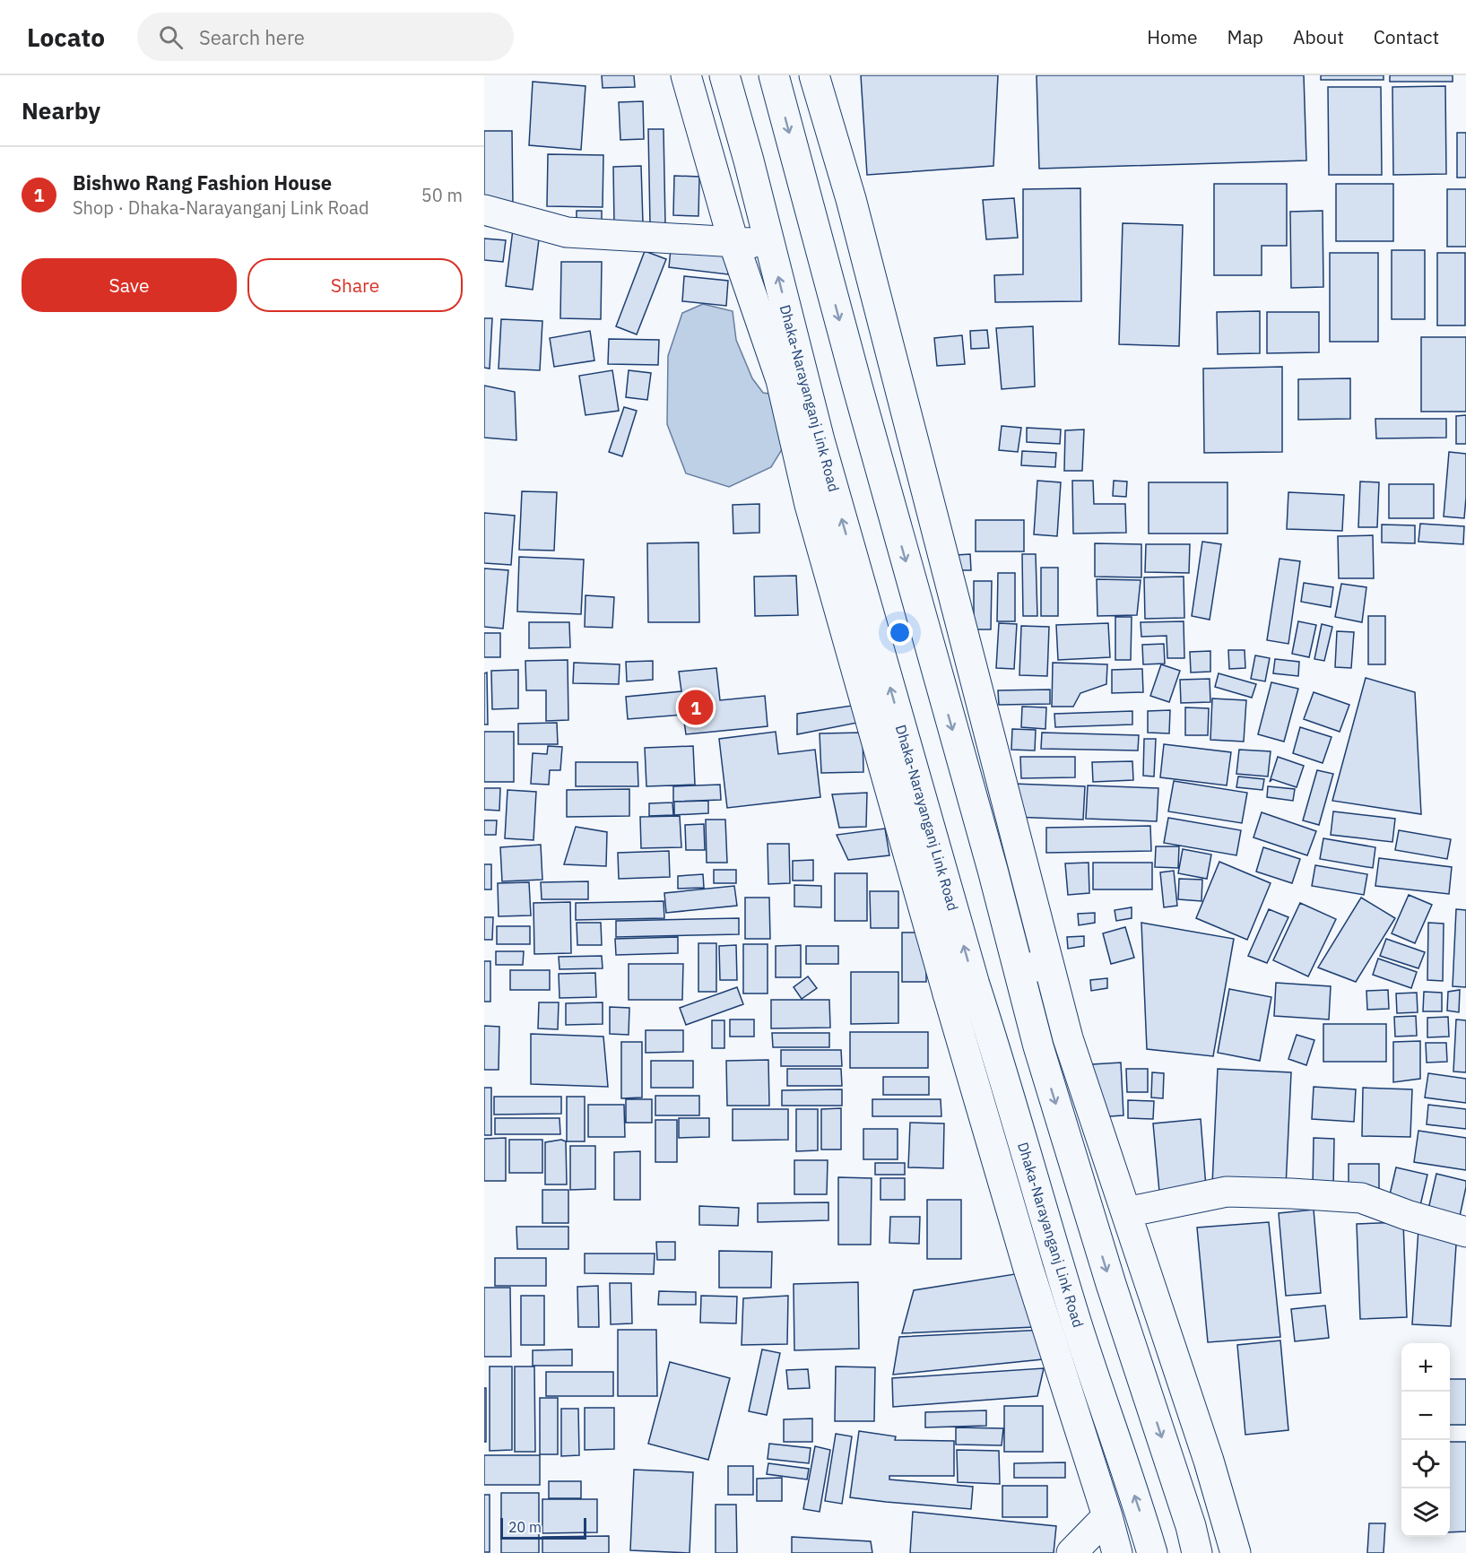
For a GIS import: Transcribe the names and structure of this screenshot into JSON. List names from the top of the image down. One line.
{"streets":{"street":["Dhaka-Narayanganj Link Road"]},"scale_bar":"20 m","page":{"header":"Locato","search":"Search here","nav":["Home","Map","About","Contact"],"heading":"Nearby","list":[{"mark":"1","name":"Bishwo Rang Fashion House","note":"Shop · Dhaka-Narayanganj Link Road","value":"50 m"}],"buttons":["Save","Share"],"pins":"1","map_buttons":["+","−"],"scale":"20 m"}}
